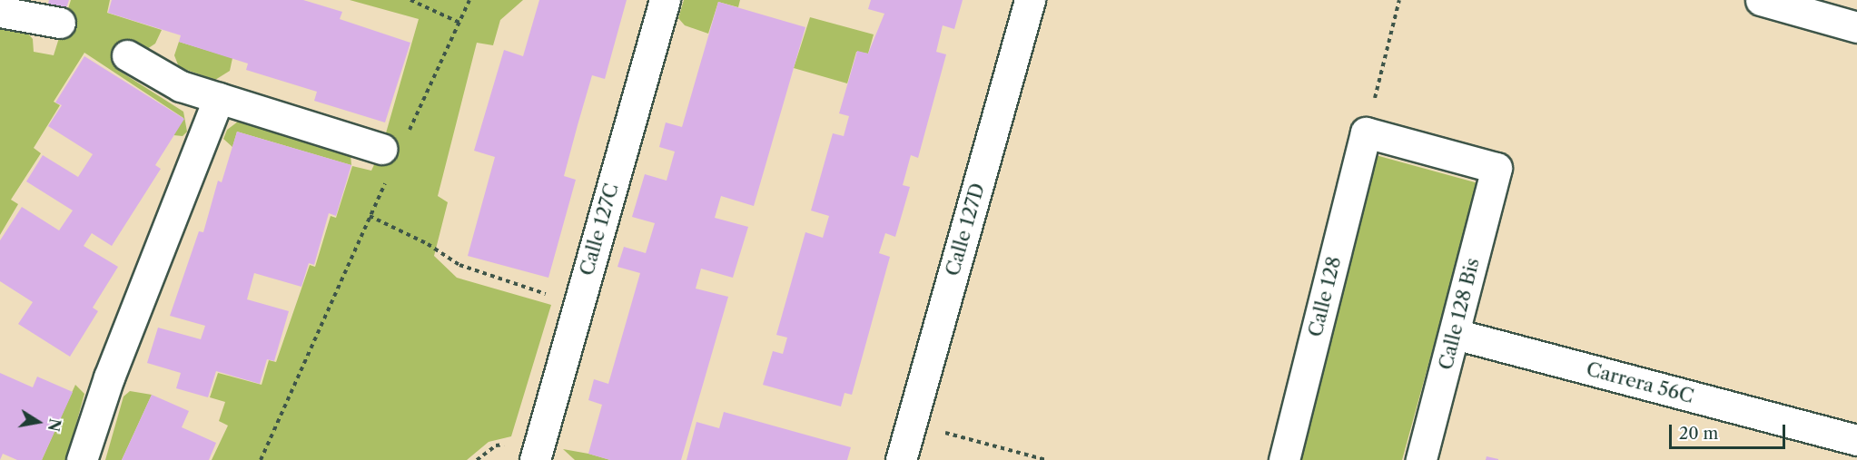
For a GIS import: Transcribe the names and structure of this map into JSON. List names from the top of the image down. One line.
{"streets":{"street":["Calle 127C","Calle 127D","Calle 128","Calle 128 Bis","Carrera 56C"]},"crossings":[["Calle 128","Calle 128 Bis"],["Calle 128 Bis","Carrera 56C"]],"scale_bar":"20 m","north":"right"}
